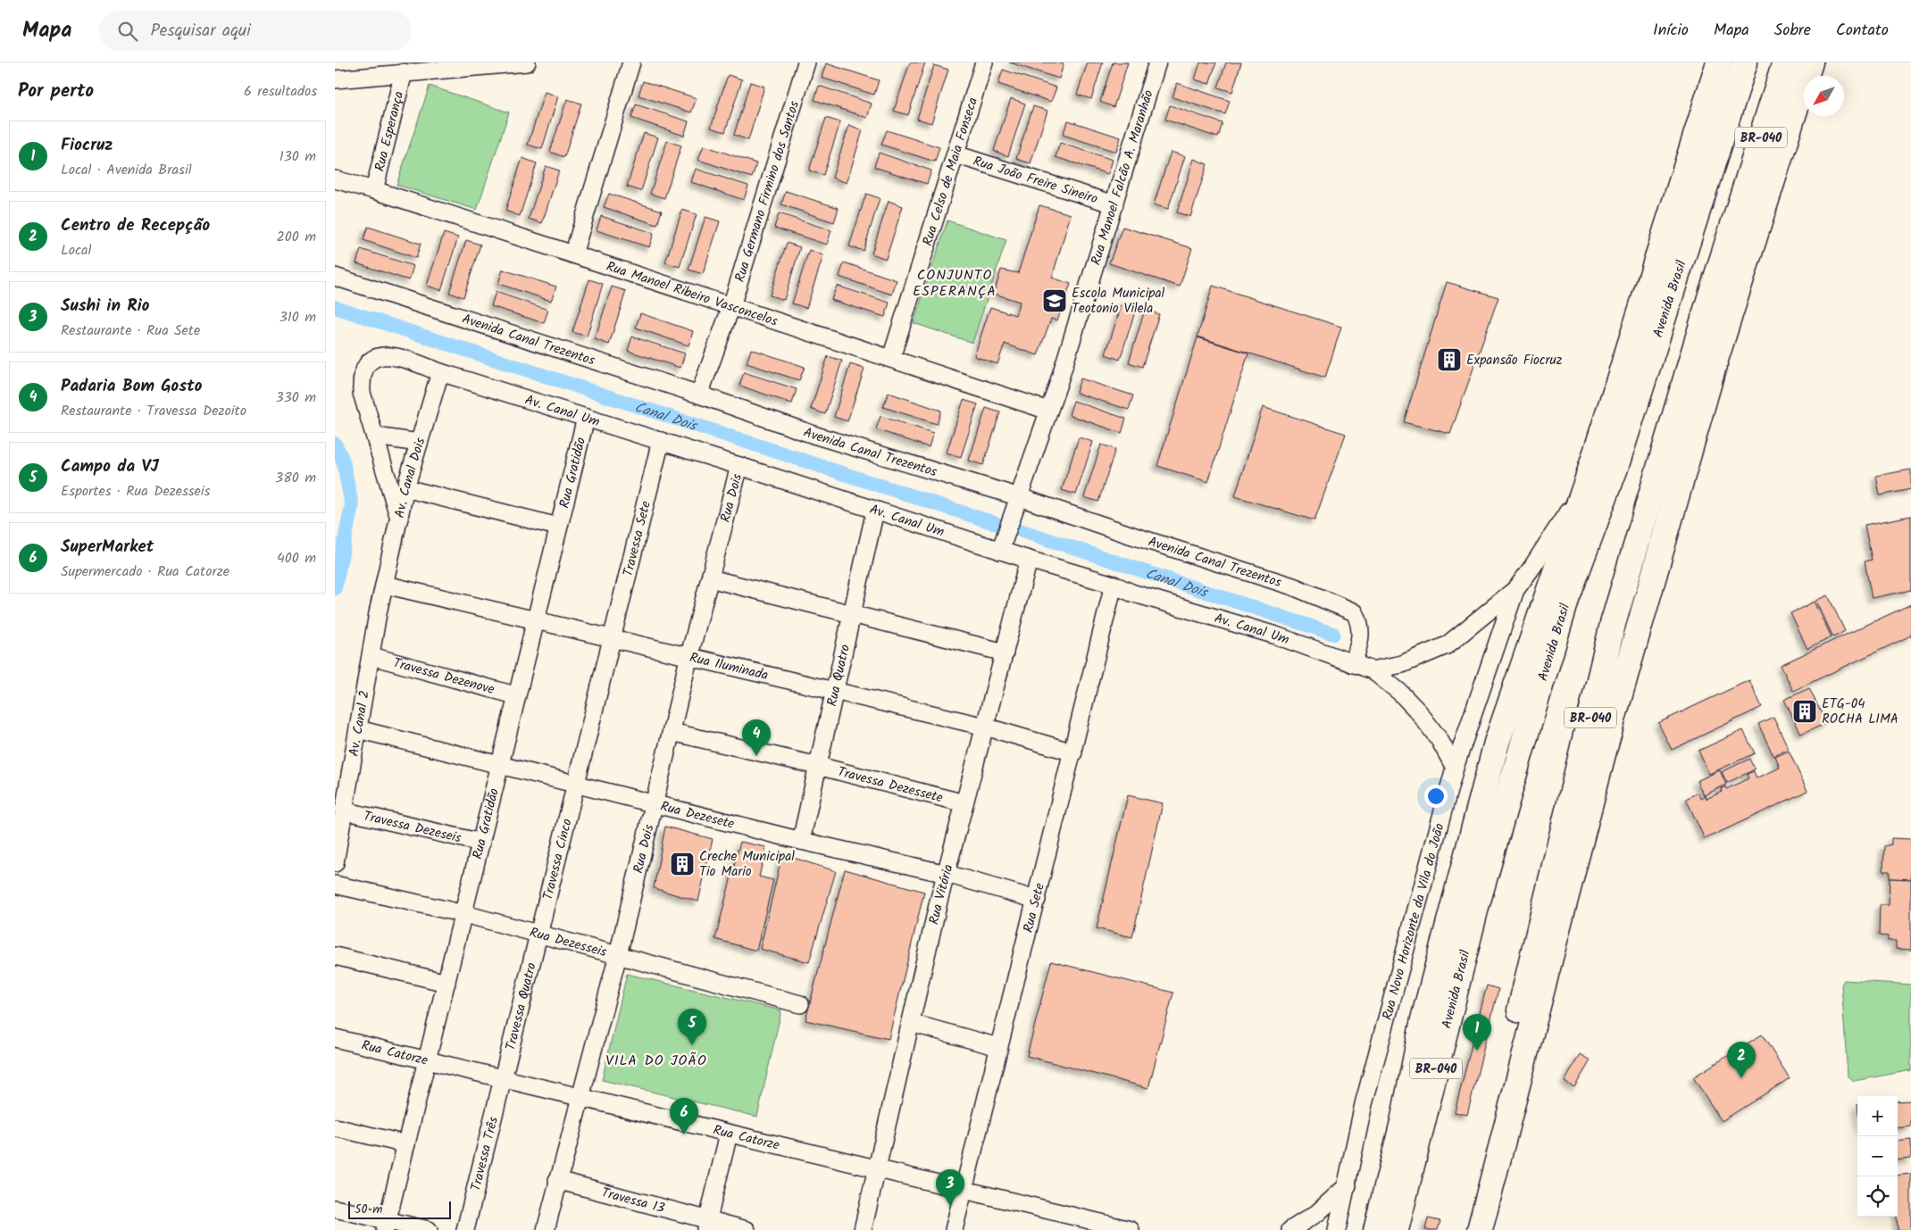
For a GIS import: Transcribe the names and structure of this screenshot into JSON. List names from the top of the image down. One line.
{"streets":{"highway":["BR-040","Avenida Brasil"],"street":["Rua Esperança","Rua Celso de Maia Fonseca","Rua Manoel Falcão A. Maranhão","Rua João Freire Sineiro","Rua Germano Firmino dos Santos","Rua Manoel Ribeiro Vasconcelos","Avenida Canal Trezentos","Av. Canal Um","Rua Gratidão","Av. Canal Dois","Rua Dois","Travessa Sete","Rua Iluminada","Travessa Dezenove","Rua Quatro","Av. Canal 2","Travessa Dezessete","Rua Dezesete","Travessa Dezeseis","Travessa Cinco","Rua Vitória","Rua Sete","Rua Novo Horizonte da Vila do João","Rua Dezesseis","Travessa Quatro","Rua Catorze","Travessa Três","Travessa 13"]},"crossings":[["Rua Esperança","Rua Manoel Ribeiro Vasconcelos"],["Rua Celso de Maia Fonseca","Rua João Freire Sineiro"],["Rua Celso de Maia Fonseca","Rua Manoel Ribeiro Vasconcelos"],["Rua Manoel Falcão A. Maranhão","Rua João Freire Sineiro"],["Rua Manoel Falcão A. Maranhão","Rua Manoel Ribeiro Vasconcelos"],["Rua Manoel Falcão A. Maranhão","Avenida Canal Trezentos"],["Rua Manoel Falcão A. Maranhão","Av. Canal Um"],["Rua Germano Firmino dos Santos","Rua Manoel Ribeiro Vasconcelos"],["Rua Germano Firmino dos Santos","Avenida Canal Trezentos"],["Avenida Brasil","Rua Novo Horizonte da Vila do João"],["Avenida Canal Trezentos","Av. Canal Um"],["Av. Canal Um","Rua Gratidão"],["Av. Canal Um","Av. Canal Dois"],["Av. Canal Um","Rua Dois"],["Av. Canal Um","Travessa Sete"],["Av. Canal Um","Rua Quatro"],["Av. Canal Um","Rua Vitória"],["Av. Canal Um","Rua Sete"],["Rua Gratidão","Rua Iluminada"],["Rua Gratidão","Travessa Dezenove"],["Rua Gratidão","Rua Dezesete"],["Rua Gratidão","Travessa Dezeseis"],["Rua Gratidão","Rua Dezesseis"],["Rua Gratidão","Rua Catorze"],["Av. Canal Dois","Rua Iluminada"],["Av. Canal Dois","Av. Canal 2"],["Rua Dois","Rua Iluminada"],["Rua Dois","Travessa Dezessete"],["Rua Dois","Rua Dezesete"],["Rua Dois","Rua Dezesseis"],["Rua Dois","Rua Catorze"],["Rua Dois","Travessa 13"],["Travessa Sete","Rua Iluminada"],["Travessa Sete","Rua Dezesete"],["Travessa Sete","Travessa Cinco"],["Rua Iluminada","Rua Quatro"],["Rua Iluminada","Av. Canal 2"],["Rua Iluminada","Rua Vitória"],["Rua Iluminada","Rua Sete"],["Travessa Dezenove","Av. Canal 2"],["Rua Quatro","Travessa Dezessete"],["Rua Quatro","Rua Dezesete"],["Av. Canal 2","Rua Dezesete"],["Av. Canal 2","Travessa Dezeseis"],["Travessa Dezessete","Rua Vitória"],["Rua Dezesete","Travessa Cinco"],["Rua Dezesete","Rua Vitória"],["Rua Dezesete","Rua Sete"],["Travessa Cinco","Rua Dezesseis"],["Travessa Cinco","Travessa Quatro"],["Rua Vitória","Rua Catorze"],["Rua Sete","Rua Catorze"],["Rua Dezesseis","Travessa Quatro"],["Travessa Quatro","Rua Catorze"],["Travessa Quatro","Travessa Três"],["Rua Catorze","Travessa Três"]],"districts":["CONJUNTO ESPERANÇA","VILA DO JOÃO"],"water":["Canal Dois"],"places":{"school or university":["Escola Municipal Teotonio Vilela"],"building":["Expansão Fiocruz","ETG-04 ROCHA LIMA","Creche Municipal Tio Mario"]},"scale_bar":"50 m","north":"bottom left","page":{"header":"Mapa","search":"Pesquisar aqui","nav":["Início","Mapa","Sobre","Contato"],"heading":["Por perto","6 resultados"],"list":[{"mark":"1","name":"Fiocruz","note":"Local · Avenida Brasil","value":"130 m"},{"mark":"2","name":"Centro de Recepção","note":"Local","value":"200 m"},{"mark":"3","name":"Sushi in Rio","note":"Restaurante · Rua Sete","value":"310 m"},{"mark":"4","name":"Padaria Bom Gosto","note":"Restaurante · Travessa Dezoito","value":"330 m"},{"mark":"5","name":"Campo da VJ","note":"Esportes · Rua Dezesseis","value":"380 m"},{"mark":"6","name":"SuperMarket","note":"Supermercado · Rua Catorze","value":"400 m"}],"pins":["4","5","1","2","6","3"],"map_buttons":["+","−"],"scale":"50 m"}}
